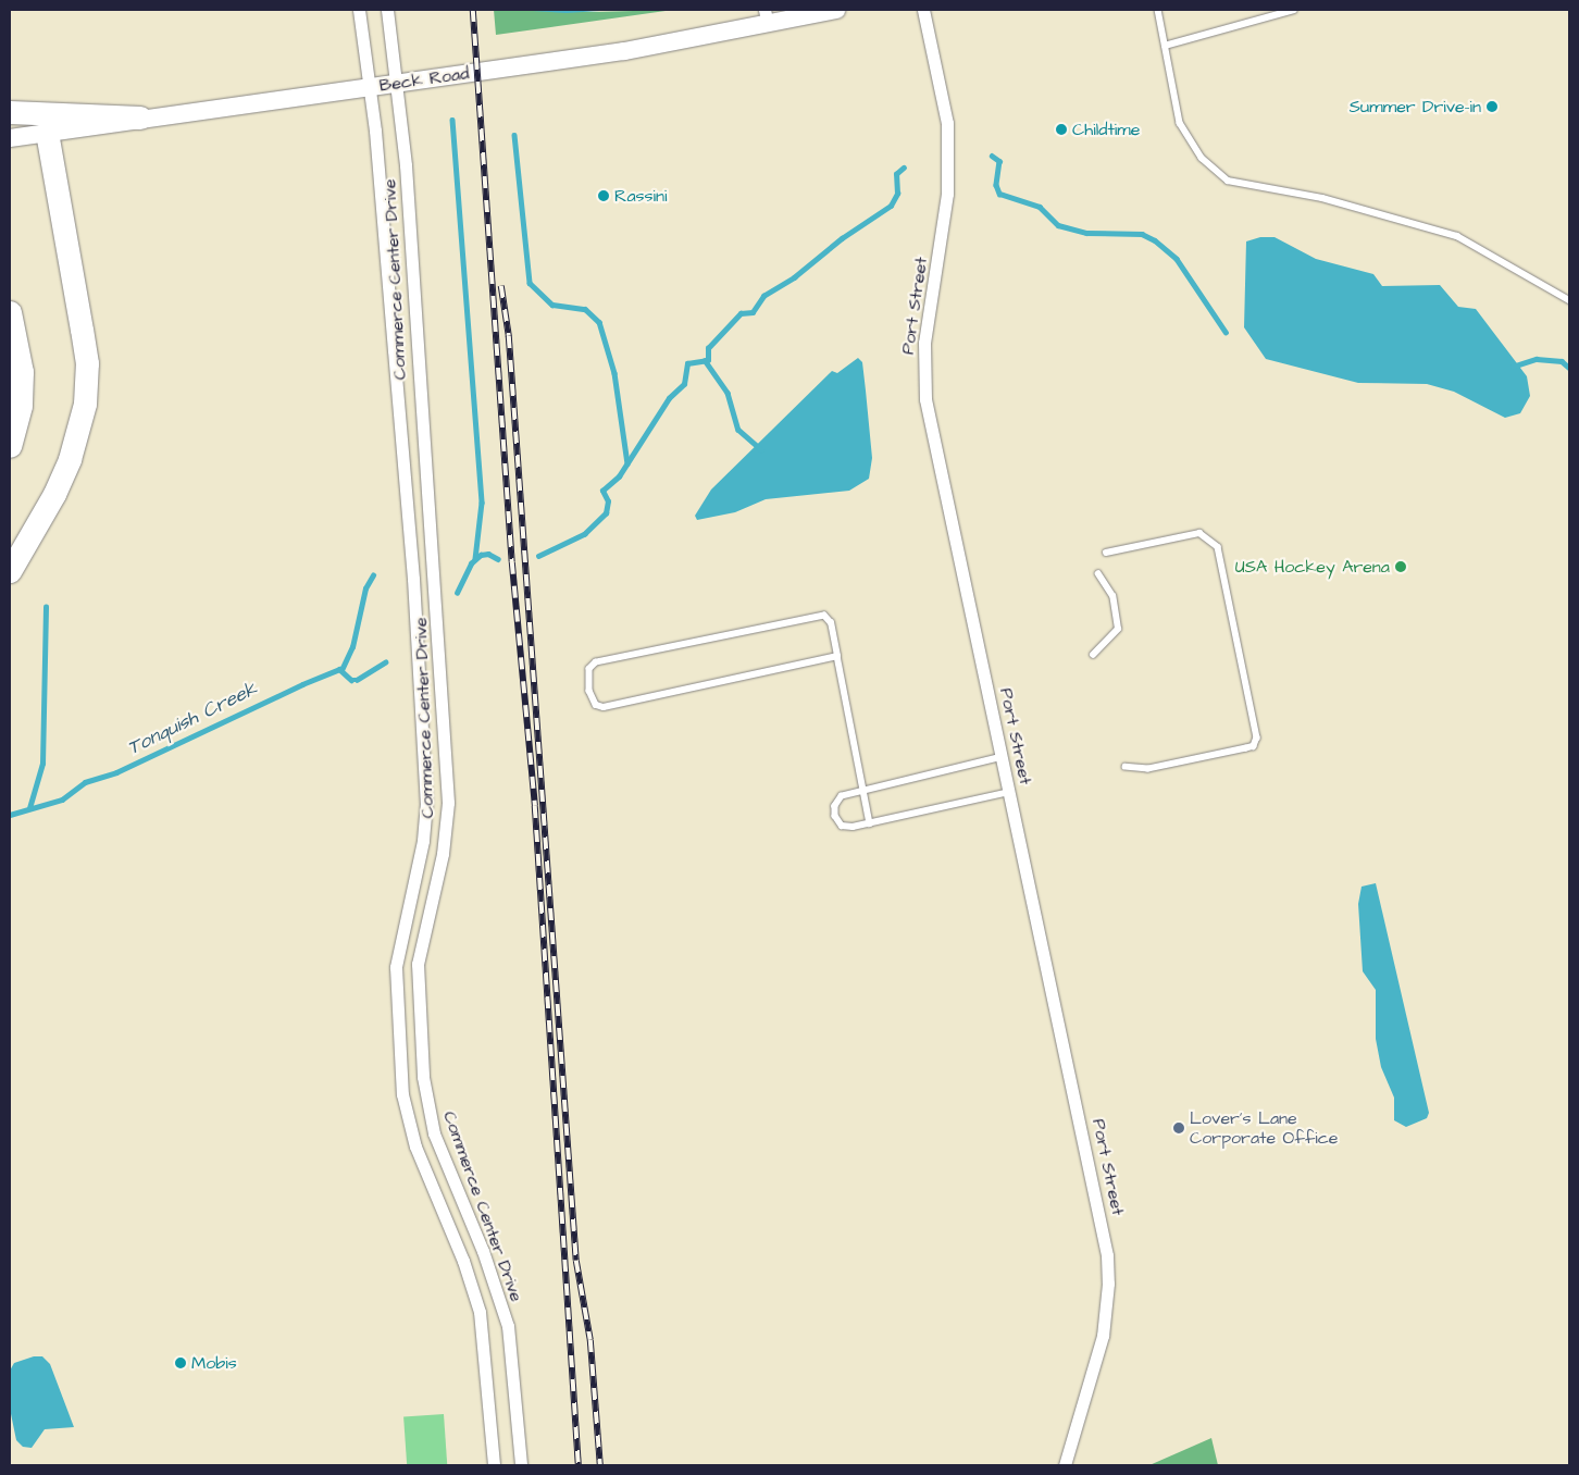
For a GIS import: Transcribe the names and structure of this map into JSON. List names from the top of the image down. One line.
{"streets":{"main road":["Beck Road"],"street":["Commerce Center Drive","Port Street"]},"crossings":[["Beck Road","Commerce Center Drive"]],"water":["Tonquish Creek"],"places":["Summer Drive-in","Childtime","Rassini","USA Hockey Arena","Lover's Lane Corporate Office","Mobis"]}
